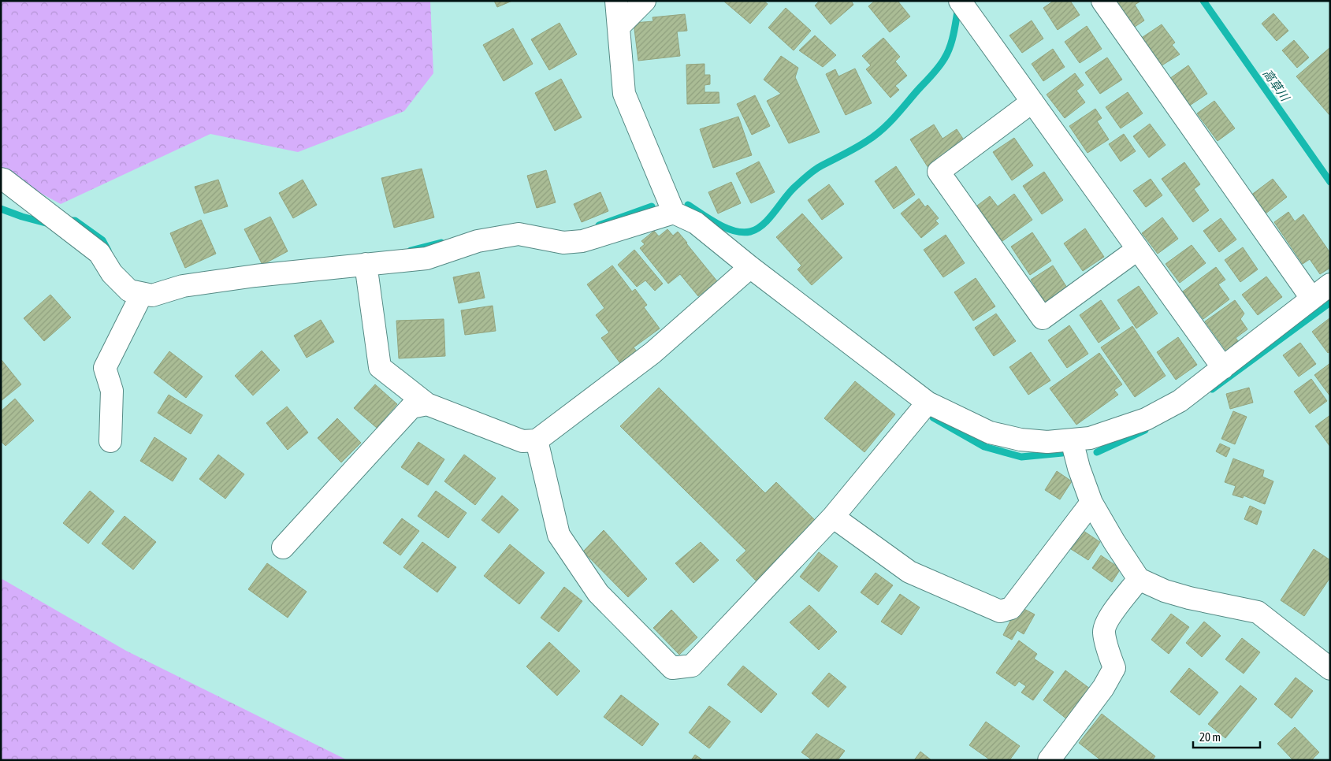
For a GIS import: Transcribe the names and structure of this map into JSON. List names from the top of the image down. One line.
{"water":["高草川"],"scale_bar":"20 m"}
